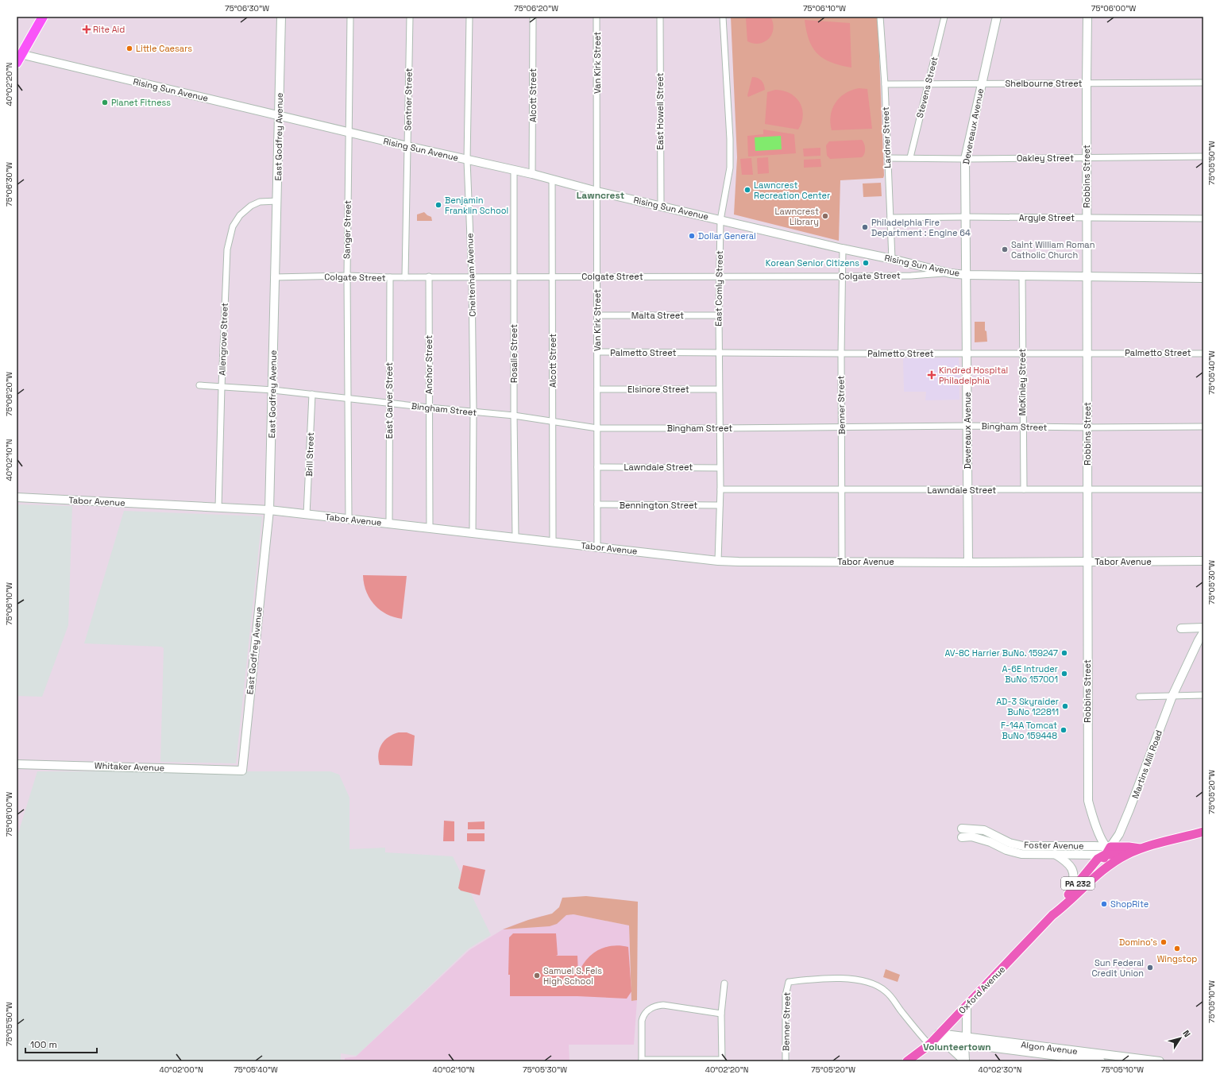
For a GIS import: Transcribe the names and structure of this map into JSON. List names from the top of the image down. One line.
{"streets":{"main road":["Martins Mill Road","PA 232","Oxford Avenue"],"street":["Van Kirk Street","Shelbourne Street","Stevens Street","Rising Sun Avenue","Alcott Street","Sentner Street","East Howell Street","Devereaux Avenue","East Godfrey Avenue","Lardner Street","Oakley Street","Robbins Street","Argyle Street","Sanger Street","Cheltenham Avenue","Colgate Street","East Comly Street","Malta Street","Allengrove Street","Palmetto Street","Rosalie Street","Anchor Street","McKinley Street","Elsinore Street","East Carver Street","Benner Street","Bingham Street","Brill Street","Lawndale Street","Tabor Avenue","Bennington Street","Whitaker Avenue","Foster Avenue","Algon Avenue"]},"crossings":[["Van Kirk Street","Rising Sun Avenue"],["Van Kirk Street","Colgate Street"],["Van Kirk Street","Malta Street"],["Van Kirk Street","Palmetto Street"],["Van Kirk Street","Elsinore Street"],["Van Kirk Street","Bingham Street"],["Van Kirk Street","Lawndale Street"],["Van Kirk Street","Tabor Avenue"],["Van Kirk Street","Bennington Street"],["Shelbourne Street","Stevens Street"],["Shelbourne Street","Devereaux Avenue"],["Shelbourne Street","Lardner Street"],["Shelbourne Street","Robbins Street"],["Stevens Street","Oakley Street"],["Rising Sun Avenue","Alcott Street"],["Rising Sun Avenue","Sentner Street"],["Rising Sun Avenue","East Howell Street"],["Rising Sun Avenue","Devereaux Avenue"],["Rising Sun Avenue","East Godfrey Avenue"],["Rising Sun Avenue","Lardner Street"],["Rising Sun Avenue","Robbins Street"],["Rising Sun Avenue","Sanger Street"],["Rising Sun Avenue","Cheltenham Avenue"],["Rising Sun Avenue","Colgate Street"],["Rising Sun Avenue","East Comly Street"],["Rising Sun Avenue","Rosalie Street"],["Rising Sun Avenue","McKinley Street"],["Rising Sun Avenue","Benner Street"],["Alcott Street","Colgate Street"],["Alcott Street","Bingham Street"],["Alcott Street","Tabor Avenue"],["Sentner Street","Colgate Street"],["Devereaux Avenue","Oakley Street"],["Devereaux Avenue","Argyle Street"],["Devereaux Avenue","Palmetto Street"],["Devereaux Avenue","Bingham Street"],["Devereaux Avenue","Lawndale Street"],["Devereaux Avenue","Tabor Avenue"],["East Godfrey Avenue","Colgate Street"],["East Godfrey Avenue","Allengrove Street"],["East Godfrey Avenue","Bingham Street"],["East Godfrey Avenue","Tabor Avenue"],["East Godfrey Avenue","Whitaker Avenue"],["Lardner Street","Oakley Street"],["Lardner Street","Argyle Street"],["Oakley Street","Robbins Street"],["Robbins Street","Argyle Street"],["Robbins Street","Palmetto Street"],["Robbins Street","Bingham Street"],["Robbins Street","Lawndale Street"],["Robbins Street","Tabor Avenue"],["Robbins Street","Martins Mill Road"],["Robbins Street","Foster Avenue"],["Robbins Street","Oxford Avenue"],["Sanger Street","Colgate Street"],["Sanger Street","Bingham Street"],["Sanger Street","Tabor Avenue"],["Cheltenham Avenue","Colgate Street"],["Cheltenham Avenue","Bingham Street"],["Cheltenham Avenue","Tabor Avenue"],["Colgate Street","East Comly Street"],["Colgate Street","Rosalie Street"],["Colgate Street","Anchor Street"],["Colgate Street","East Carver Street"],["Colgate Street","Benner Street"],["East Comly Street","Malta Street"],["East Comly Street","Palmetto Street"],["East Comly Street","Elsinore Street"],["East Comly Street","Bingham Street"],["East Comly Street","Lawndale Street"],["East Comly Street","Tabor Avenue"],["East Comly Street","Bennington Street"],["Allengrove Street","Bingham Street"],["Allengrove Street","Tabor Avenue"],["Palmetto Street","McKinley Street"],["Palmetto Street","Benner Street"],["Rosalie Street","Bingham Street"],["Rosalie Street","Tabor Avenue"],["Anchor Street","Bingham Street"],["Anchor Street","Tabor Avenue"],["McKinley Street","Bingham Street"],["McKinley Street","Lawndale Street"],["East Carver Street","Bingham Street"],["East Carver Street","Tabor Avenue"],["Benner Street","Bingham Street"],["Benner Street","Lawndale Street"],["Benner Street","Tabor Avenue"],["Benner Street","Oxford Avenue"],["Benner Street","Algon Avenue"],["Bingham Street","Brill Street"],["Brill Street","Tabor Avenue"],["Martins Mill Road","Foster Avenue"],["Martins Mill Road","Oxford Avenue"],["Foster Avenue","Oxford Avenue"],["Oxford Avenue","Algon Avenue"]],"districts":["Lawncrest","Volunteertown"],"places":{"health":["Rite Aid","Kindred Hospital Philadelphia"],"other":["Little Caesars","Planet Fitness","Lawncrest Recreation Center","Benjamin Franklin School","Lawncrest Library","Philadelphia Fire Department : Engine 64","Dollar General","Saint William Roman Catholic Church","Korean Senior Citizens","AV-8C Harrier BuNo. 159247","A-6E Intruder BuNo 157001","AD-3 Skyraider BuNo 122811","F-14A Tomcat BuNo 159448","ShopRite","Domino's","Wingstop","Sun Federal Credit Union","Samuel S. Fels High School"]},"scale_bar":"100 m","north":"top right","coordinates":["75°06'30\"W","75°06'20\"W","75°06'10\"W","75°06'00\"W","40°02'20\"N","75°05'50\"W","75°05'40\"W","40°02'10\"N","75°05'30\"W","75°05'20\"W","75°05'10\"W","40°02'00\"N","40°02'30\"N"]}
